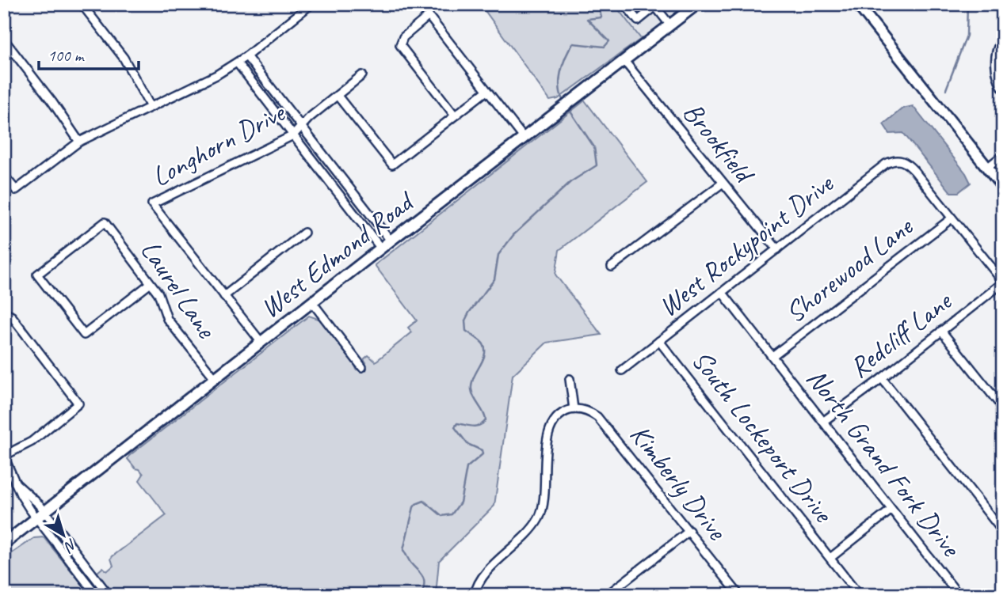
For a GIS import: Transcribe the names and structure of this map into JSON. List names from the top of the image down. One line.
{"streets":{"main road":["West Edmond Road"],"street":["Brookfield","Longhorn Drive","West Rockypoint Drive","Shorewood Lane","Laurel Lane","Redcliff Lane","South Lockeport Drive","North Grand Fork Drive","Kimberly Drive"]},"crossings":[["Brookfield","West Rockypoint Drive"],["Brookfield","West Edmond Road"],["Longhorn Drive","West Edmond Road"],["West Rockypoint Drive","Shorewood Lane"],["West Rockypoint Drive","South Lockeport Drive"],["West Rockypoint Drive","North Grand Fork Drive"],["West Edmond Road","Laurel Lane"],["Shorewood Lane","North Grand Fork Drive"],["Redcliff Lane","North Grand Fork Drive"]],"scale_bar":"100 m","north":"bottom right"}
